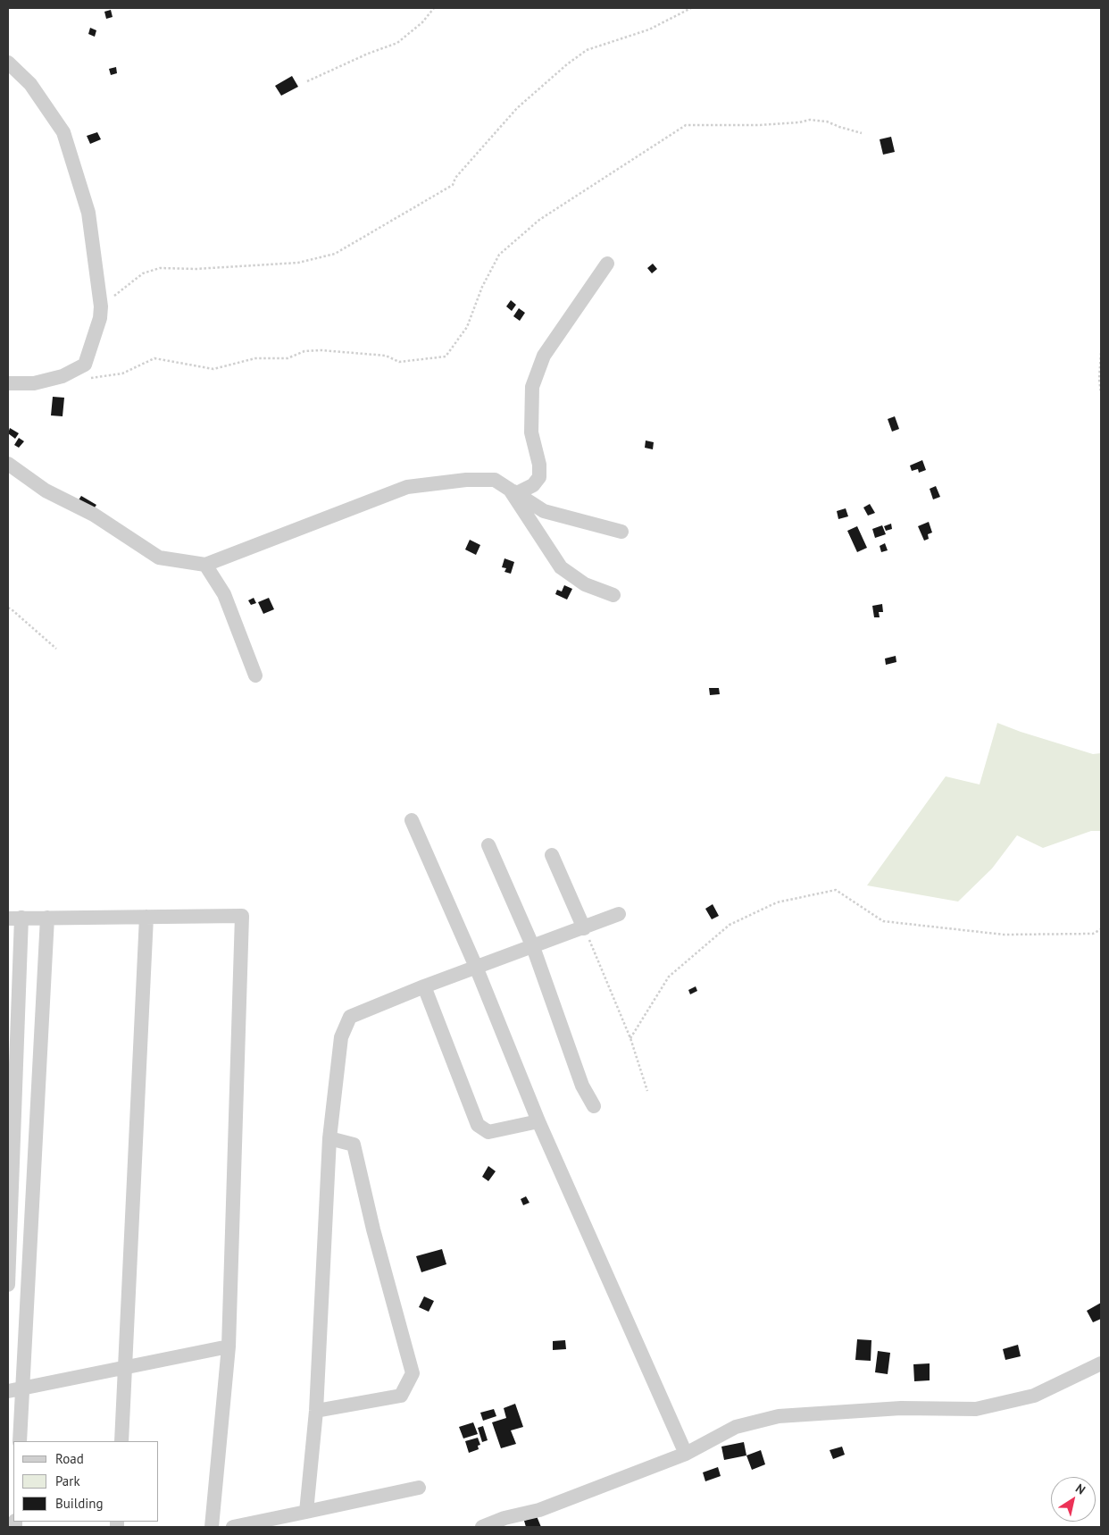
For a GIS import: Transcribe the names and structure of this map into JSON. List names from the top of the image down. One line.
{"legend":["Road","Park","Building"],"north":"top right"}
